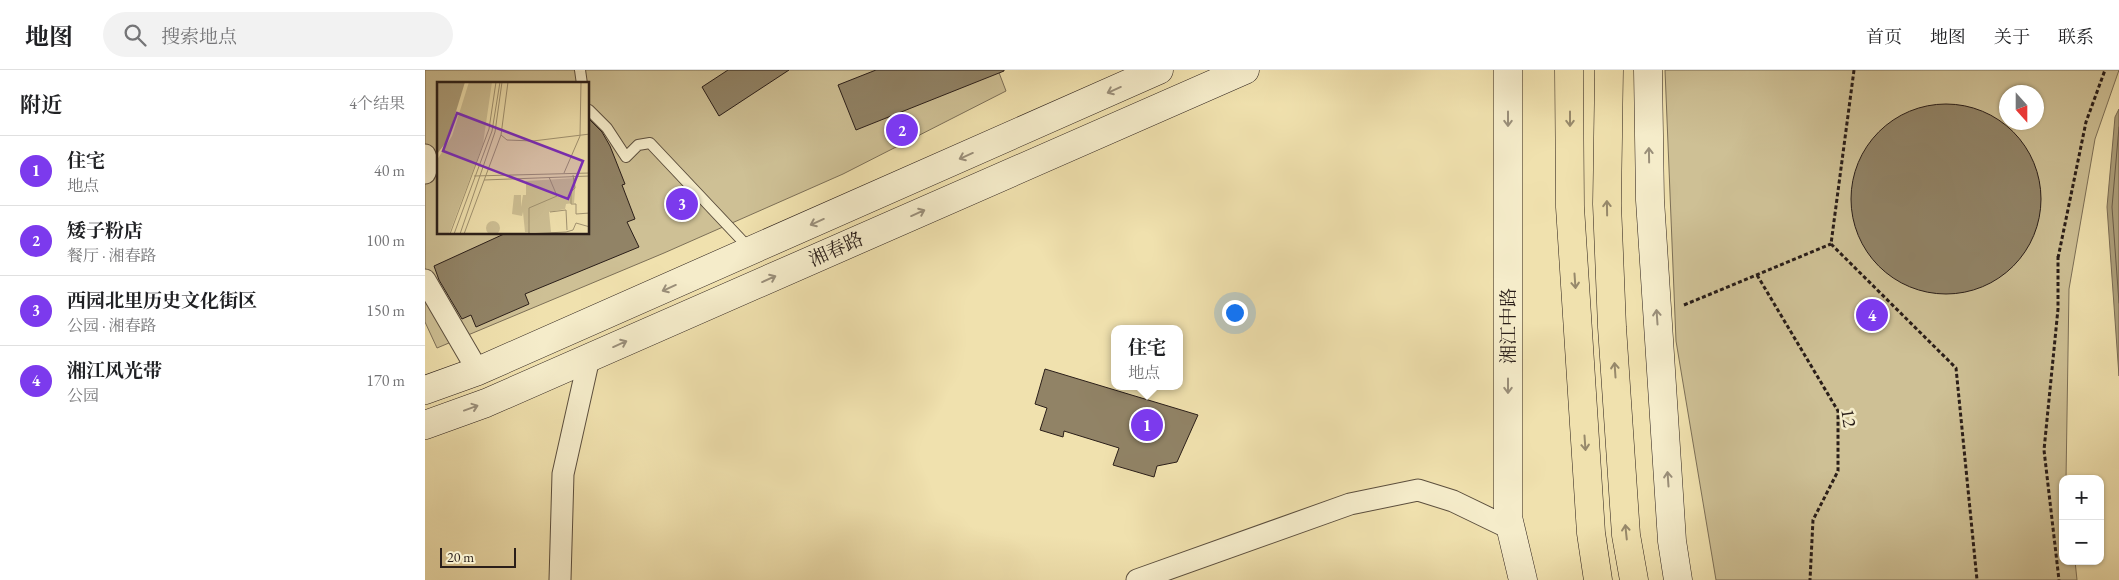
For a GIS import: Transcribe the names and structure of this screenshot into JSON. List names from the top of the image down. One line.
{"streets":{"street":["湘春路","湘江中路"],"path":["12"]},"scale_bar":"20 m","north":"bottom","page":{"header":"地图","search":"搜索地点","nav":["首页","地图","关于","联系"],"heading":["附近","4个结果"],"pins":["2","3","4","1"],"list":[{"mark":"1","name":"住宅","note":"地点","value":"40 m"},{"mark":"2","name":"矮子粉店","note":"餐厅 · 湘春路","value":"100 m"},{"mark":"3","name":"西园北里历史文化街区","note":"公园 · 湘春路","value":"150 m"},{"mark":"4","name":"湘江风光带","note":"公园","value":"170 m"}],"popup":["住宅","地点"],"map_buttons":["+","−"],"scale":"20 m"}}
